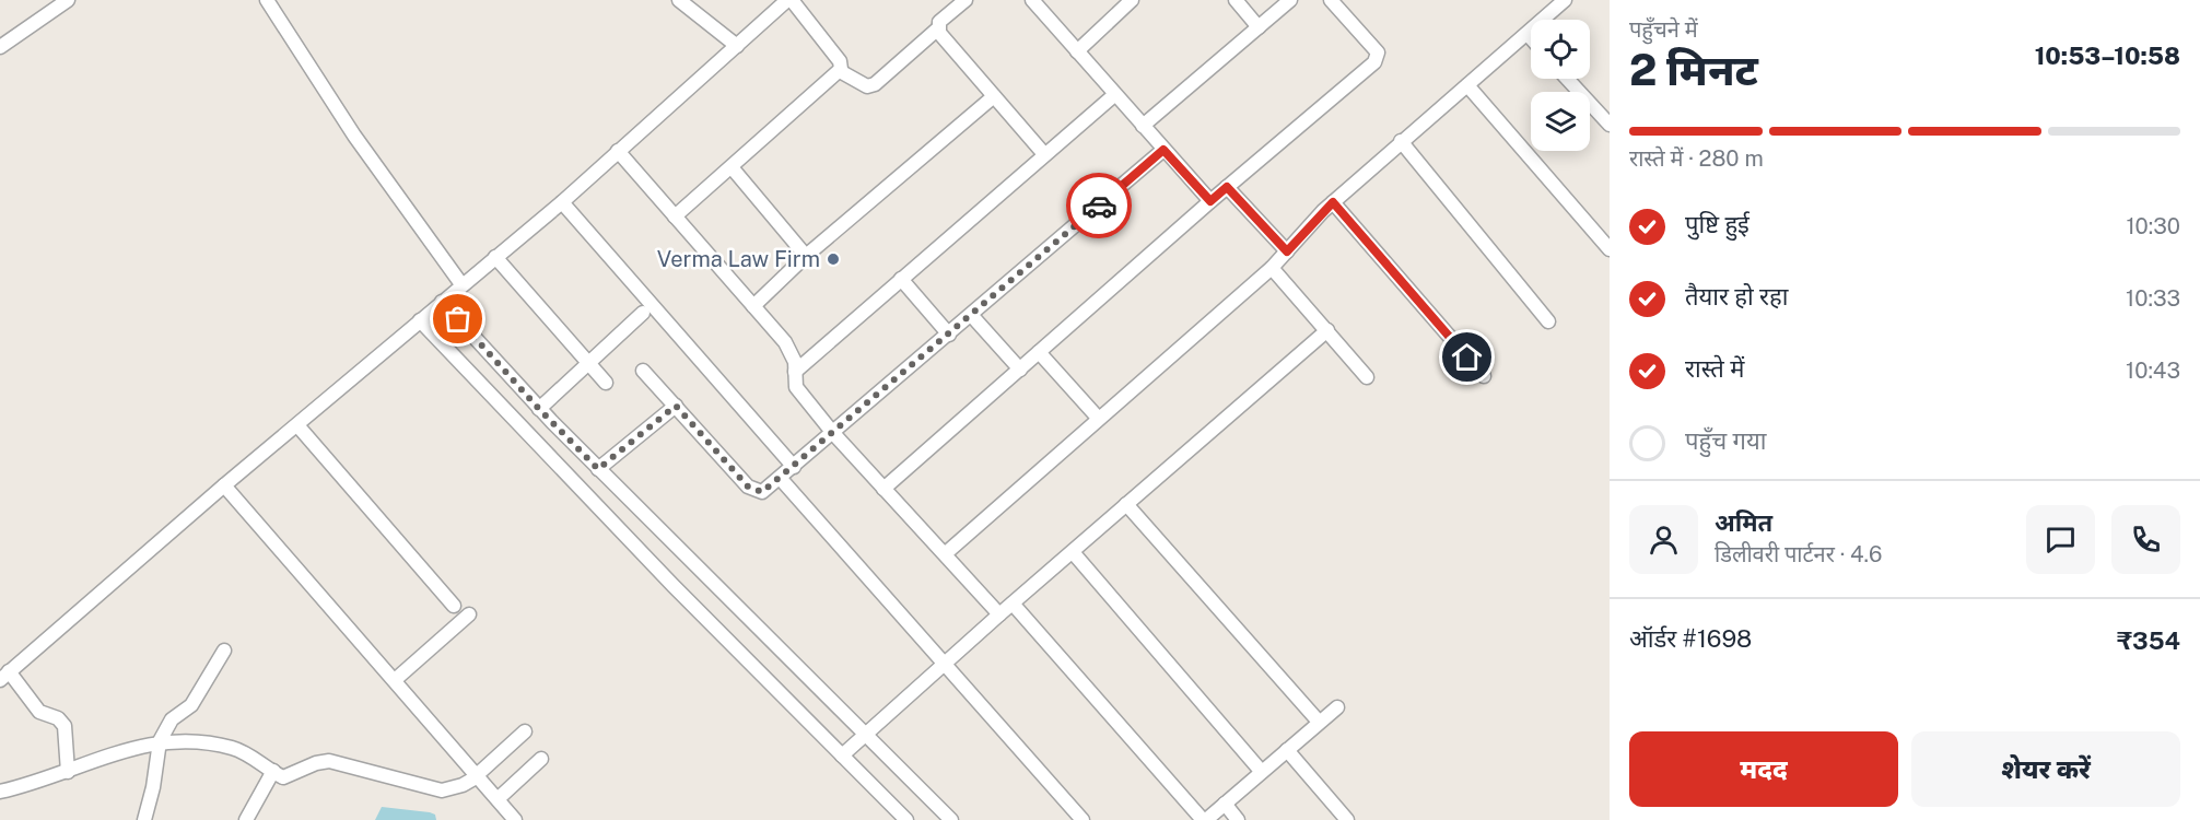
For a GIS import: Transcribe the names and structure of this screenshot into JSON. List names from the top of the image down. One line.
{"places":["Verma Law Firm"],"page":{"heading":["2 मिनट","पहुँचने में","10:53–10:58"],"panel":["अमित","डिलीवरी पार्टनर · 4.6","ऑर्डर #1698","₹354"],"bar":"रास्ते में · 280 m","list":[["पुष्टि हुई","10:30"],["तैयार हो रहा","10:33"],["रास्ते में","10:43"],"पहुँच गया"],"buttons":["मदद","शेयर करें"]}}
